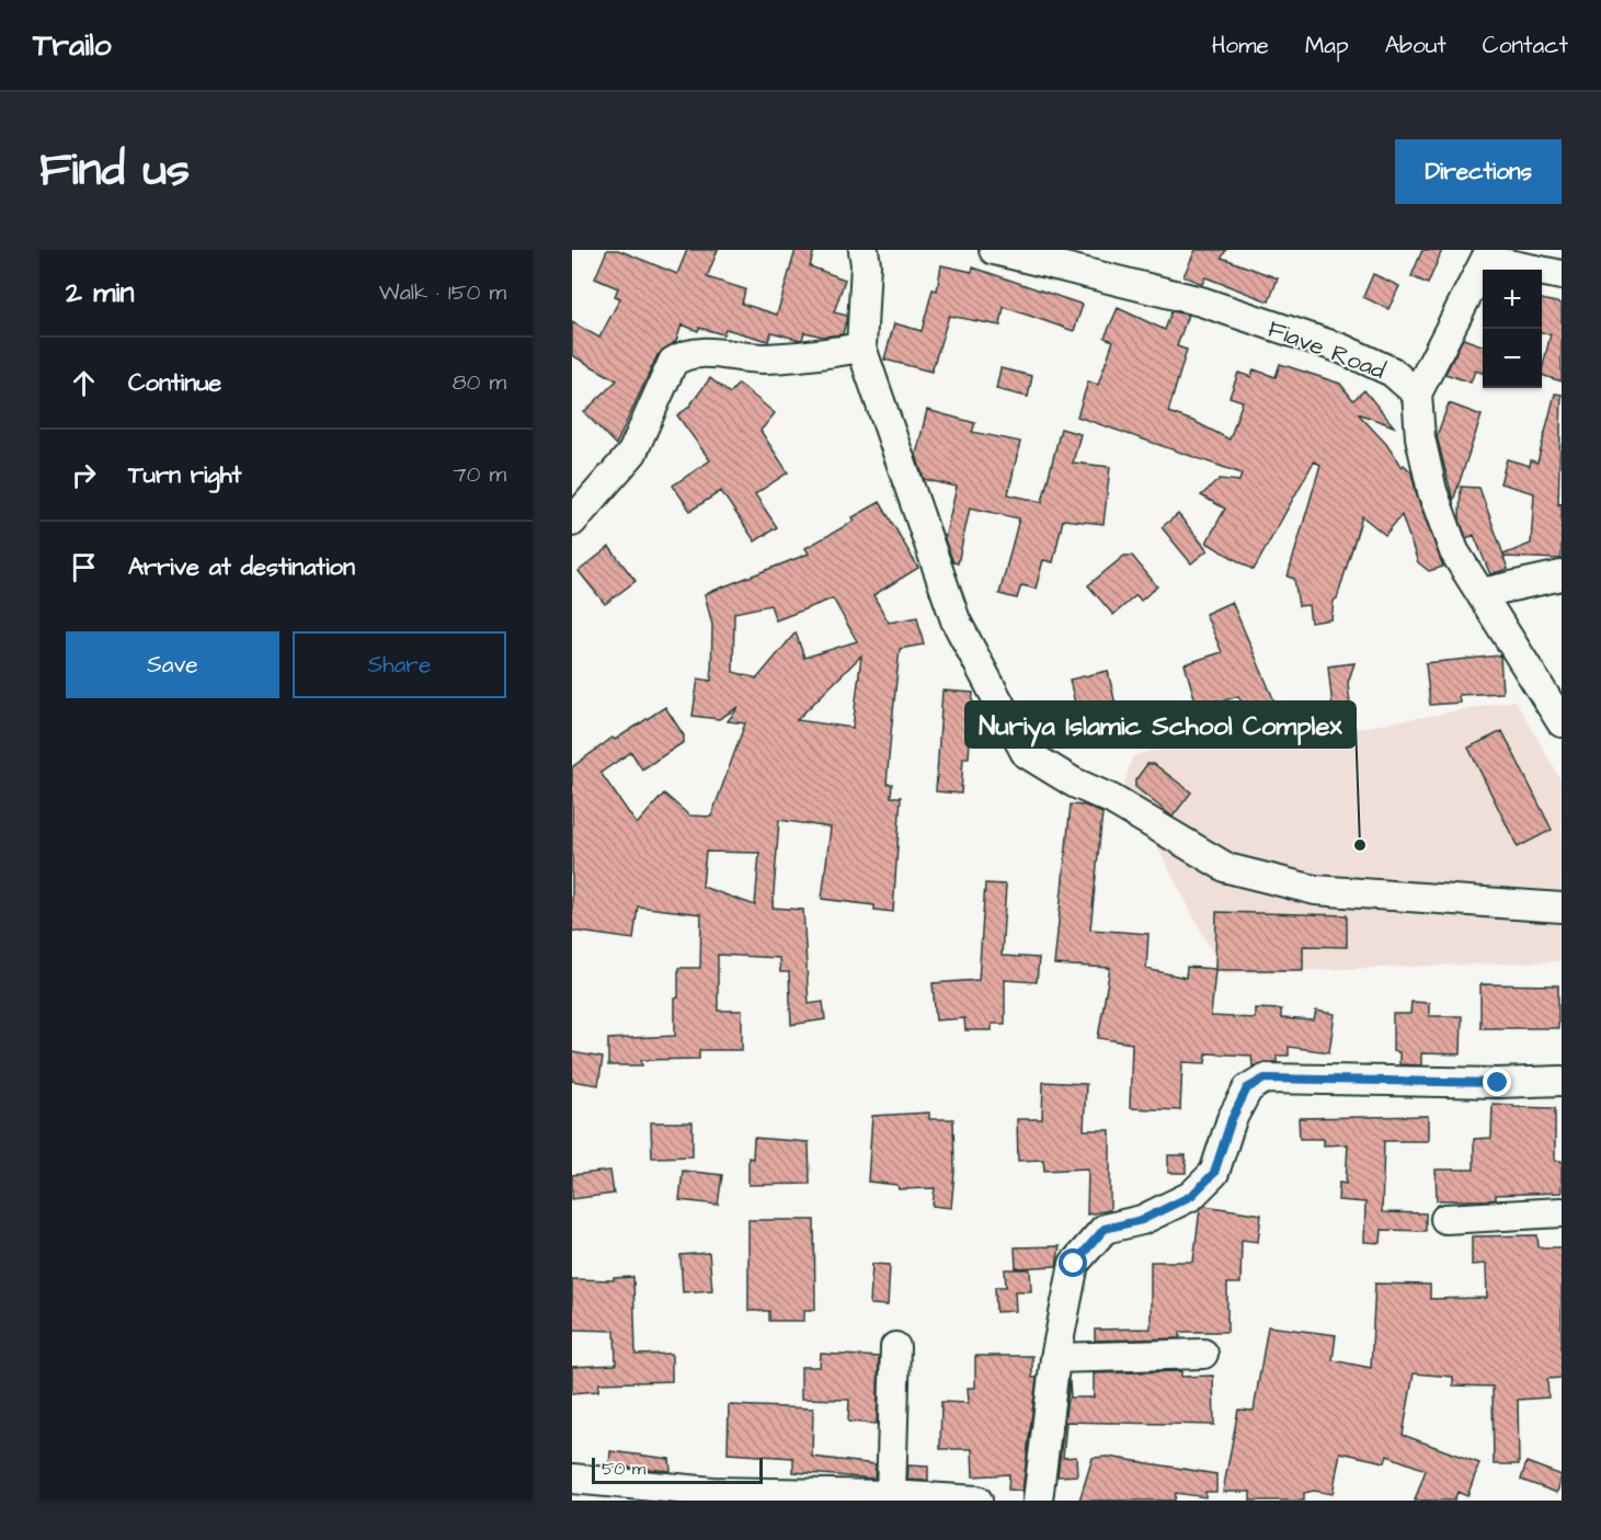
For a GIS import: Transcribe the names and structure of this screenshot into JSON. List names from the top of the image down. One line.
{"streets":{"street":["Fiave Road"]},"places":["Nuriya Islamic School Complex"],"scale_bar":"50 m","page":{"header":"Trailo","nav":["Home","Map","About","Contact"],"title":"Find us","buttons":["Directions",["Save","Share"]],"heading":["2 min","Walk · 150 m"],"map_buttons":["+","−"],"list":[["Continue","80 m"],["Turn right","70 m"],"Arrive at destination"],"scale":"50 m"}}
